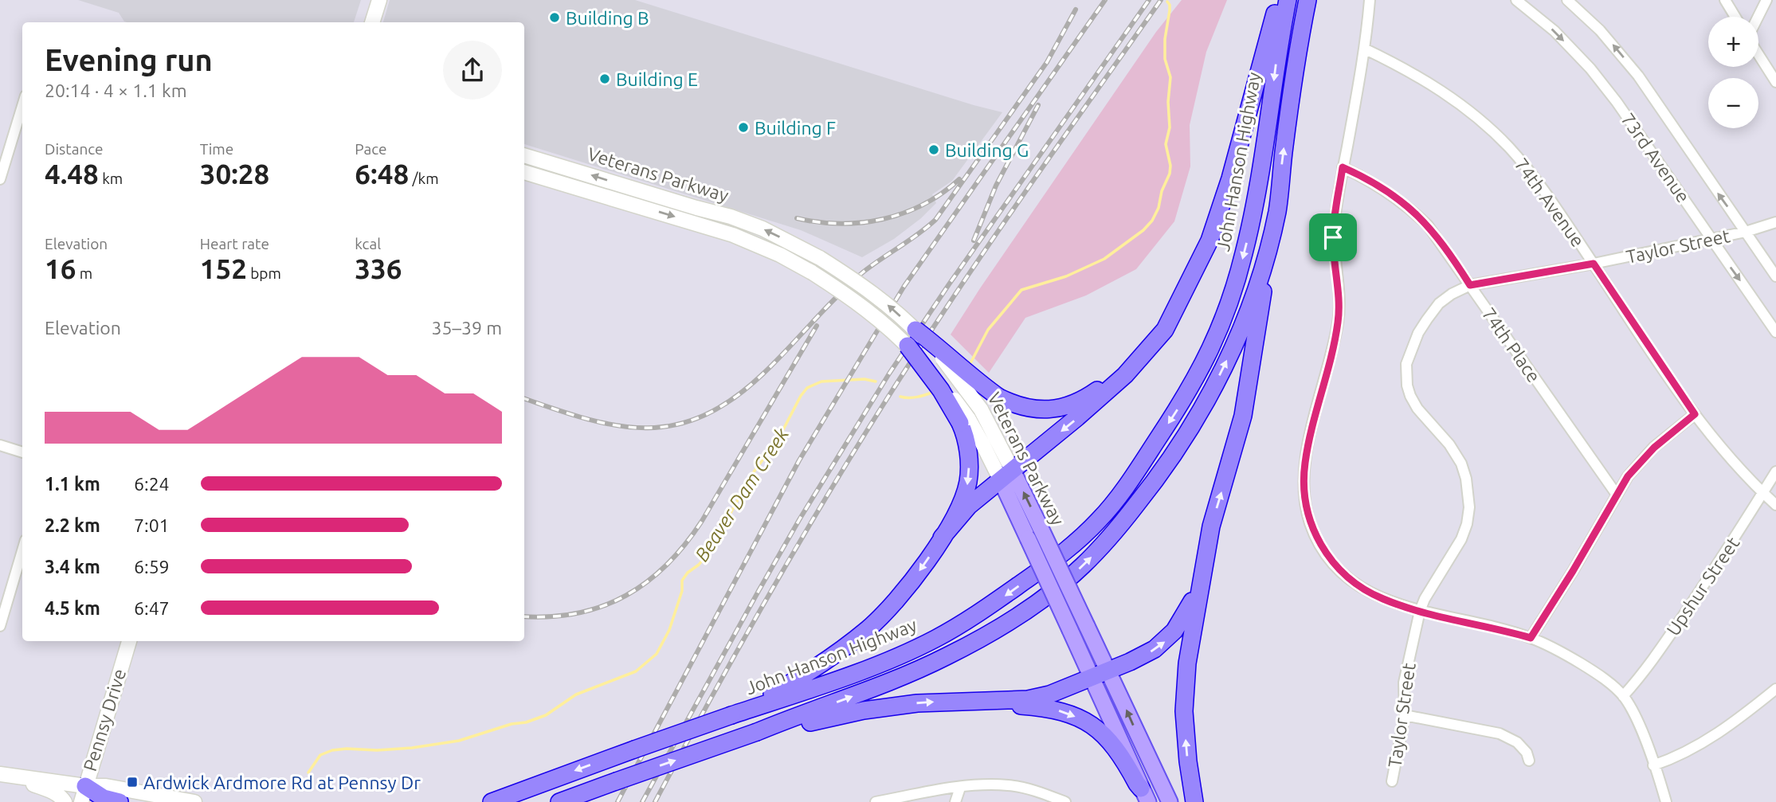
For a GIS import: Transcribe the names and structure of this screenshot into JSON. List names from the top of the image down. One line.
{"streets":{"highway":["John Hanson Highway"],"main road":["Veterans Parkway","Pennsy Drive"],"street":["73rd Avenue","74th Avenue","Taylor Street","74th Place","Upshur Street"]},"crossings":[["73rd Avenue","Taylor Street"],["74th Avenue","Taylor Street"],["74th Avenue","Upshur Street"],["Taylor Street","74th Place"]],"water":["Beaver Dam Creek"],"places":{"other":["Building B","Building E","Building F","Building G"],"transit":["Ardwick Ardmore Rd at Pennsy Dr"]},"page":{"map_buttons":["+","−"],"heading":["Evening run","20:14 · 4 × 1.1 km"],"stats":[["Distance","4.48 km"],["Time","30:28"],["Pace","6:48 /km"],["Elevation","16 m"],["Heart rate","152 bpm"],["kcal","336"]],"chart":["Elevation","35–39 m"],"list":[{"name":"1.1 km","note":"6:24"},{"name":"2.2 km","note":"7:01"},{"name":"3.4 km","note":"6:59"},{"name":"4.5 km","note":"6:47"}]}}
